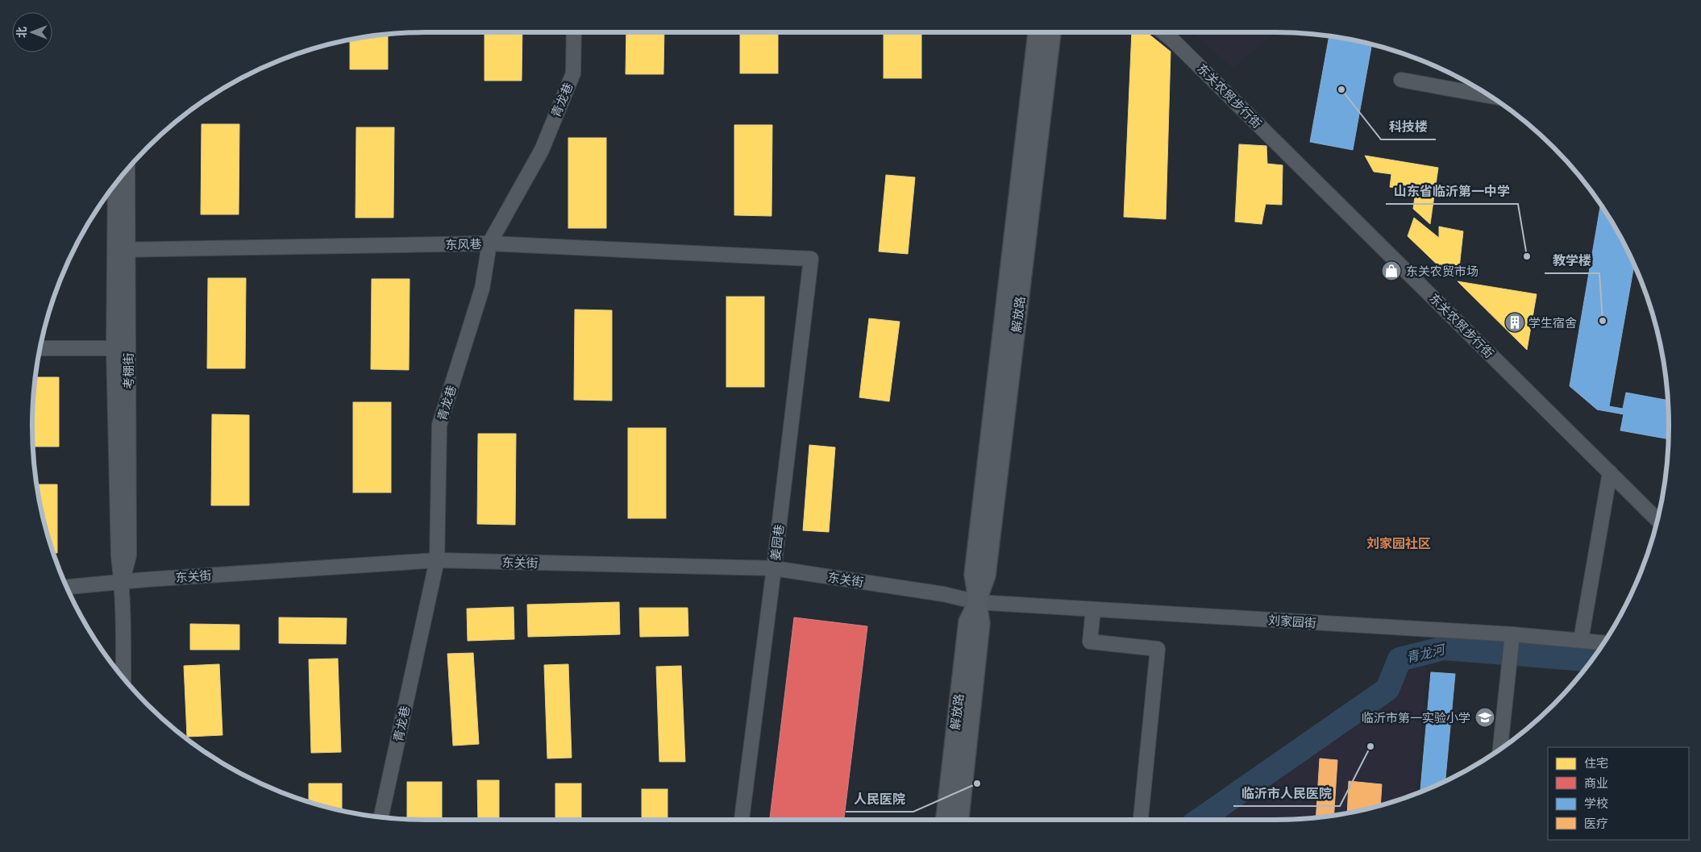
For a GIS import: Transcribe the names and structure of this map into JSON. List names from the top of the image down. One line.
{"streets":{"main road":["解放路"],"street":["东关农贸步行街","青龙巷","东风巷","考棚街","姜园巷","东关街","刘家园街"]},"crossings":[["青龙巷","东风巷"],["青龙巷","东关街"],["东风巷","考棚街"],["东风巷","姜园巷"],["解放路","东关街"],["解放路","刘家园街"],["考棚街","东关街"],["姜园巷","东关街"],["东关街","刘家园街"]],"districts":["刘家园社区"],"water":["青龙河"],"places":{"other":["科技楼","山东省临沂第一中学","教学楼","临沂市人民医院","人民医院"],"shop":["东关农贸市场"],"building":["学生宿舍"],"school or university":["临沂市第一实验小学"]},"legend":["住宅","商业","学校","医疗"],"north":"left"}
